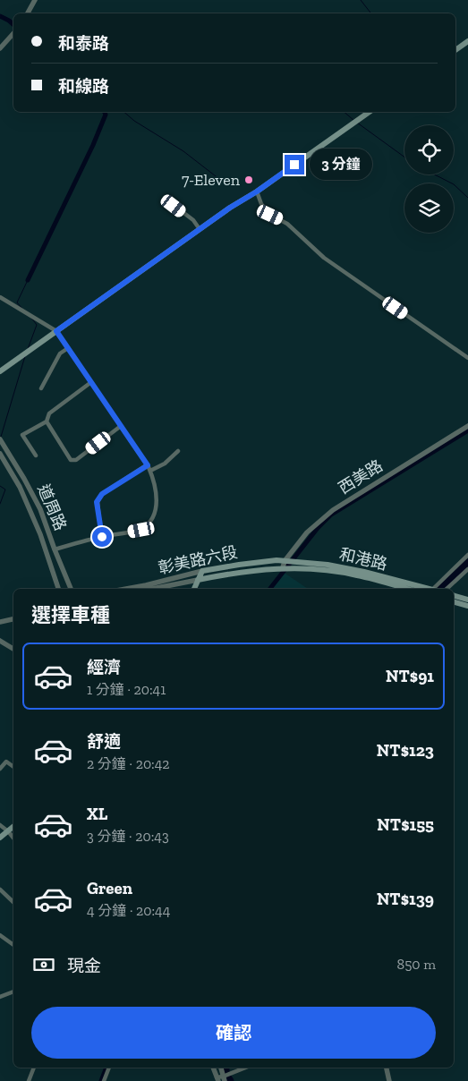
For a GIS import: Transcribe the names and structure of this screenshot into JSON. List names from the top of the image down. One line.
{"streets":{"main road":["和港路","彰美路六段"],"street":["西美路","道周路"]},"crossings":[["西美路","和港路"],["西美路","彰美路六段"],["和港路","彰美路六段"]],"places":["7-Eleven"],"page":{"banner":["和泰路","和線路"],"bubble":"3 分鐘","heading":"選擇車種","list":[{"name":"經濟","note":"1 分鐘 · 20:41","value":"NT$91"},{"name":"舒適","note":"2 分鐘 · 20:42","value":"NT$123"},{"name":"XL","note":"3 分鐘 · 20:43","value":"NT$155"},{"name":"Green","note":"4 分鐘 · 20:44","value":"NT$139"}],"pay":["現金","850 m"],"buttons":"確認"}}
